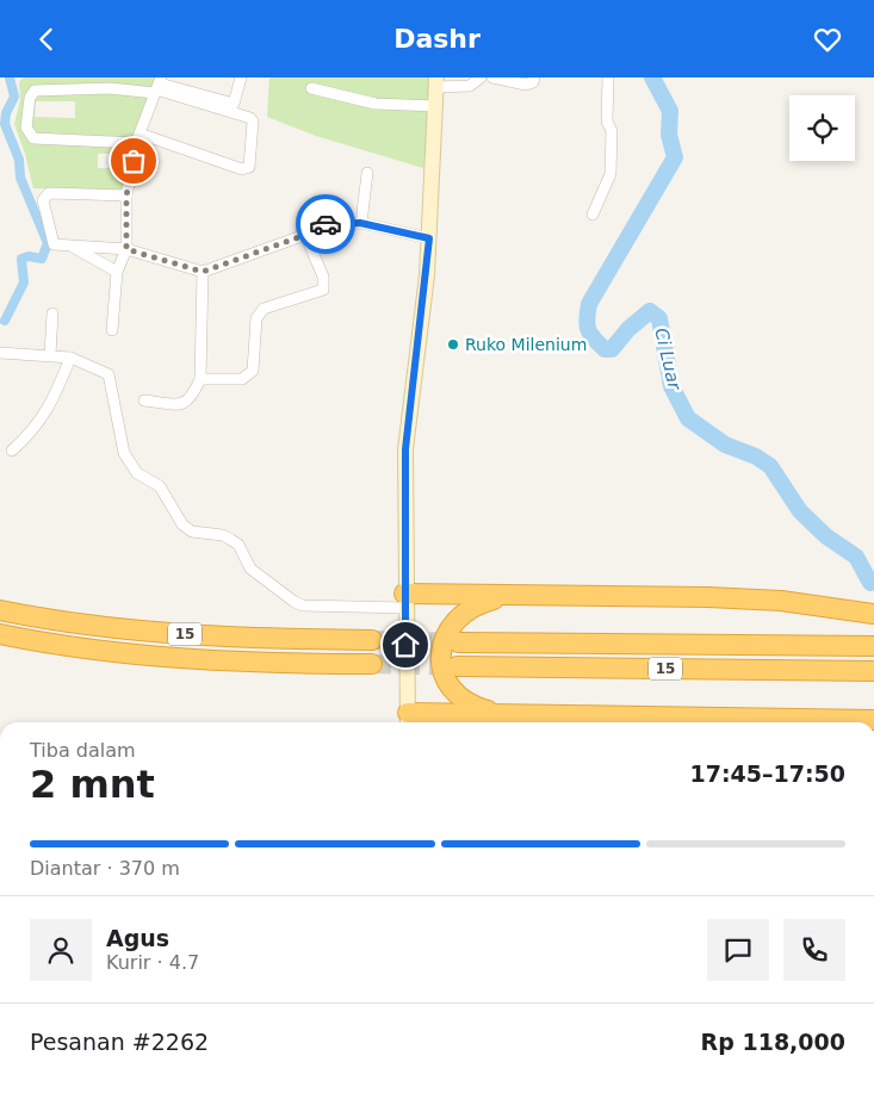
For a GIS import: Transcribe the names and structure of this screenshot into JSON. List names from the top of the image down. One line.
{"streets":{"highway":["15"]},"water":["Ci Luar"],"places":["Ruko Milenium"],"page":{"header":"Dashr","heading":["2 mnt","Tiba dalam","17:45–17:50"],"panel":["Agus","Kurir · 4.7","Pesanan #2262","Rp 118,000"],"bar":"Diantar · 370 m"}}
